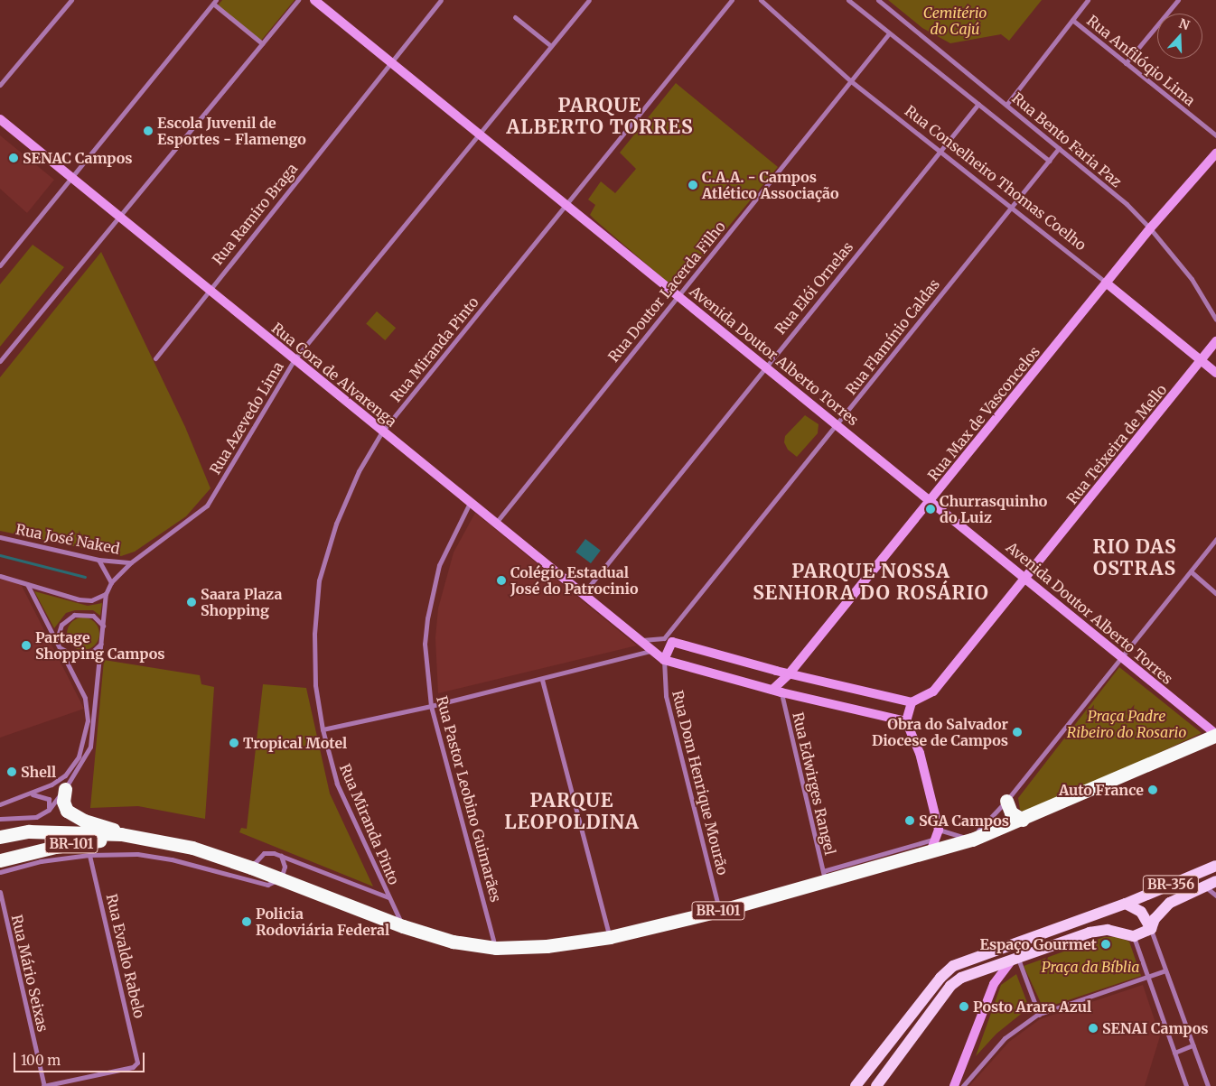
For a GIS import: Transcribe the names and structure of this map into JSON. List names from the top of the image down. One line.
{"streets":{"highway":["BR-101"],"main road":["Rua Conselheiro Thomas Coelho","Avenida Doutor Alberto Torres","Rua Cora de Alvarenga","Rua Max de Vasconcelos","Rua Teixeira de Mello","BR-356"],"street":["Rua Anfilóqio Lima","Rua Bento Faria Paz","Rua Ramiro Braga","Rua Elói Ornelas","Rua Doutor Lacerda Filho","Rua Flamínio Caldas","Rua Miranda Pinto","Rua Azevedo Lima","Rua José Naked","Rua Dom Henrique Mourão","Rua Edwirges Rangel","Rua Pastor Leobino Guimarães","Rua Evaldo Rabelo","Rua Mário Seixas"]},"crossings":[["Rua Bento Faria Paz","Rua Elói Ornelas"],["Rua Bento Faria Paz","Rua Doutor Lacerda Filho"],["Rua Bento Faria Paz","Rua Flamínio Caldas"],["Rua Bento Faria Paz","Rua Max de Vasconcelos"],["Rua Conselheiro Thomas Coelho","Rua Elói Ornelas"],["Rua Conselheiro Thomas Coelho","Rua Doutor Lacerda Filho"],["Rua Conselheiro Thomas Coelho","Rua Flamínio Caldas"],["Rua Conselheiro Thomas Coelho","Rua Max de Vasconcelos"],["Rua Conselheiro Thomas Coelho","Rua Teixeira de Mello"],["Rua Ramiro Braga","Avenida Doutor Alberto Torres"],["Rua Ramiro Braga","Rua Cora de Alvarenga"],["Rua Elói Ornelas","Avenida Doutor Alberto Torres"],["Rua Elói Ornelas","Rua Cora de Alvarenga"],["Rua Doutor Lacerda Filho","Avenida Doutor Alberto Torres"],["Rua Doutor Lacerda Filho","Rua Cora de Alvarenga"],["Rua Flamínio Caldas","Avenida Doutor Alberto Torres"],["Rua Miranda Pinto","Avenida Doutor Alberto Torres"],["Rua Miranda Pinto","Rua Cora de Alvarenga"],["Rua Miranda Pinto","BR-101"],["Avenida Doutor Alberto Torres","Rua Max de Vasconcelos"],["Avenida Doutor Alberto Torres","Rua Azevedo Lima"],["Avenida Doutor Alberto Torres","Rua Teixeira de Mello"],["Avenida Doutor Alberto Torres","BR-101"],["Rua Cora de Alvarenga","Rua Max de Vasconcelos"],["Rua Cora de Alvarenga","Rua Azevedo Lima"],["Rua Cora de Alvarenga","Rua Dom Henrique Mourão"],["Rua Cora de Alvarenga","Rua Edwirges Rangel"],["Rua Cora de Alvarenga","Rua Pastor Leobino Guimarães"],["Rua Max de Vasconcelos","Rua Edwirges Rangel"],["Rua Azevedo Lima","Rua José Naked"],["Rua Dom Henrique Mourão","BR-101"],["Rua Edwirges Rangel","BR-101"],["Rua Pastor Leobino Guimarães","BR-101"],["Rua Evaldo Rabelo","Rua Mário Seixas"]],"districts":["PARQUE ALBERTO TORRES","RIO DAS OSTRAS","PARQUE NOSSA SENHORA DO ROSÁRIO","PARQUE LEOPOLDINA"],"parks":["Cemitério do Cajú","Praça Padre Ribeiro do Rosario","Praça da Bíblia"],"places":["Escola Juvenil de Esportes - Flamengo","SENAC Campos","C.A.A. - Campos Atlético Associação","Churrasquinho do Luiz","Colégio Estadual José do Patrocinio","Saara Plaza Shopping","Partage Shopping Campos","Obra do Salvador Diocese de Campos","Tropical Motel","Shell","Auto France","SGA Campos","Policia Rodoviária Federal","Espaço Gourmet","Posto Arara Azul","SENAI Campos"],"scale_bar":"100 m","north":"top"}
